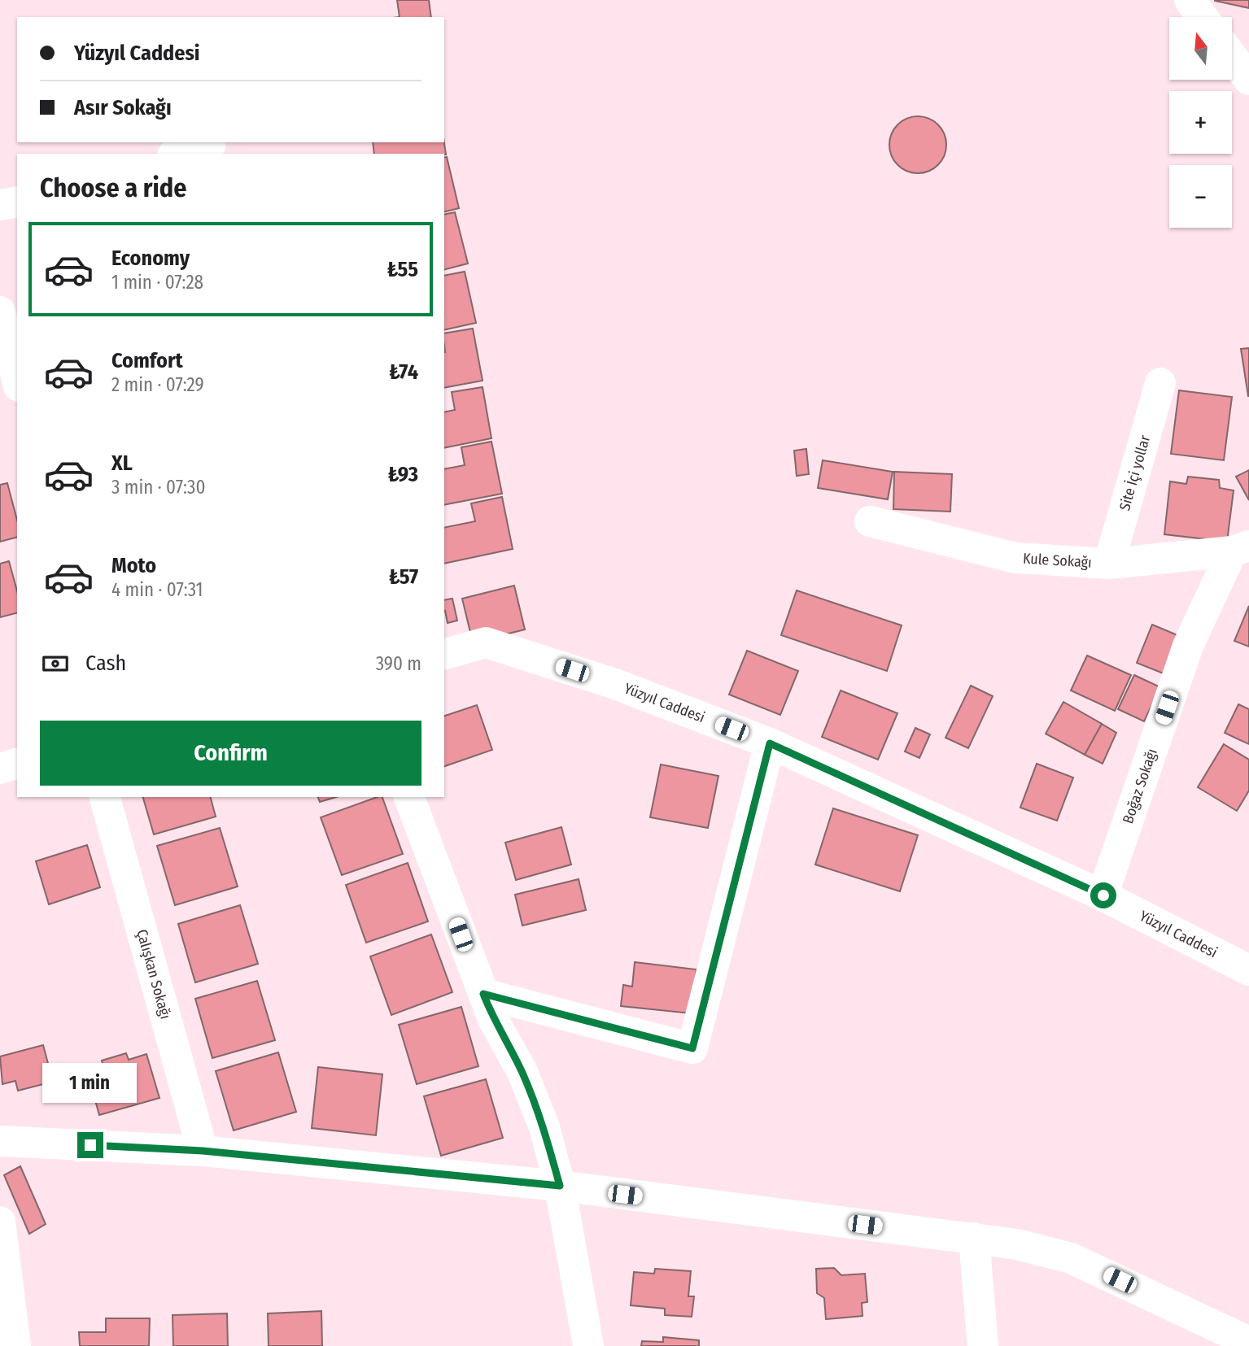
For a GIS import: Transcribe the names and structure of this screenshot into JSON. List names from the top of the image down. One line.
{"streets":{"street":["Site İçi yollar","Kule Sokağı","Yüzyıl Caddesi","Boğaz Sokağı","Çalışkan Sokağı"]},"crossings":[["Site İçi yollar","Kule Sokağı"],["Kule Sokağı","Boğaz Sokağı"],["Yüzyıl Caddesi","Boğaz Sokağı"]],"north":"top","page":{"map_buttons":["+","−"],"banner":["Yüzyıl Caddesi","Asır Sokağı"],"heading":"Choose a ride","list":[{"name":"Economy","note":"1 min · 07:28","value":"₺55"},{"name":"Comfort","note":"2 min · 07:29","value":"₺74"},{"name":"XL","note":"3 min · 07:30","value":"₺93"},{"name":"Moto","note":"4 min · 07:31","value":"₺57"}],"pay":["Cash","390 m"],"buttons":"Confirm","bubble":"1 min"}}
